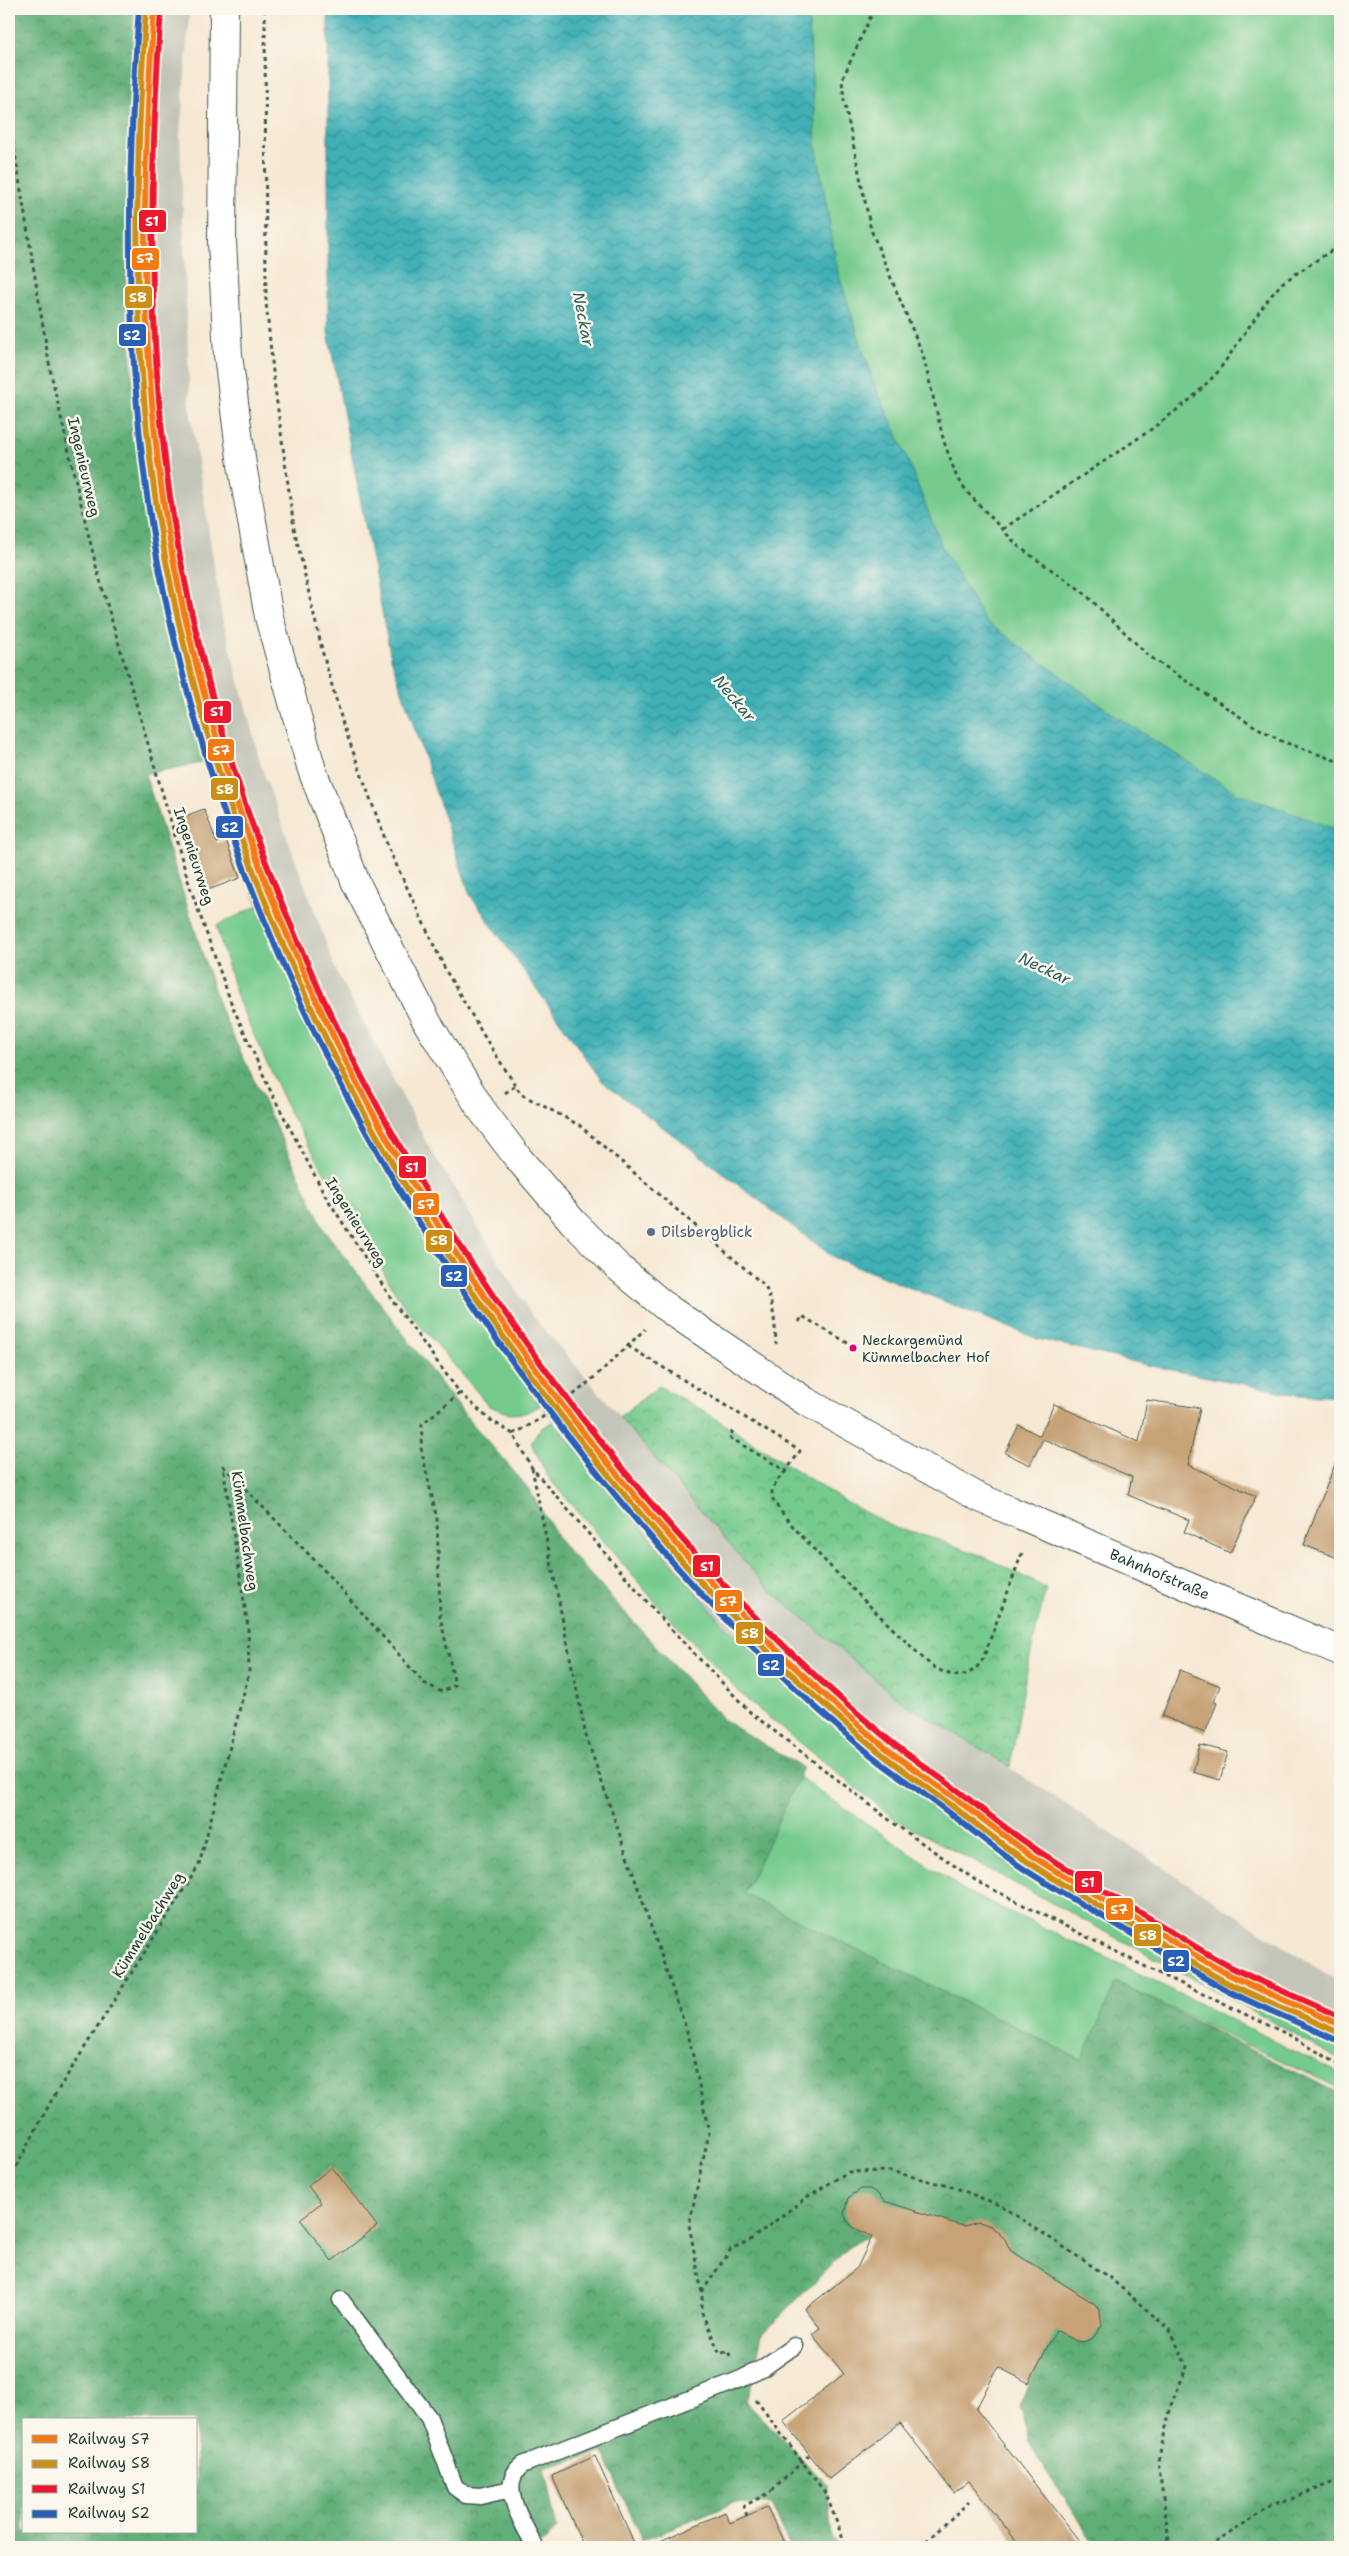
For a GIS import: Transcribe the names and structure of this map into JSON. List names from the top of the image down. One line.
{"streets":{"main road":["Bahnhofstraße"],"path":["Ingenieurweg","Kümmelbachweg"]},"crossings":[["Ingenieurweg","Kümmelbachweg"]],"water":["Neckar"],"places":["Dilsbergblick","Neckargemünd Kümmelbacher Hof"],"lines":["rail line S7","rail line S8","rail line S2","rail line S1"],"legend":["Railway S7","Railway S8","Railway S1","Railway S2"]}
